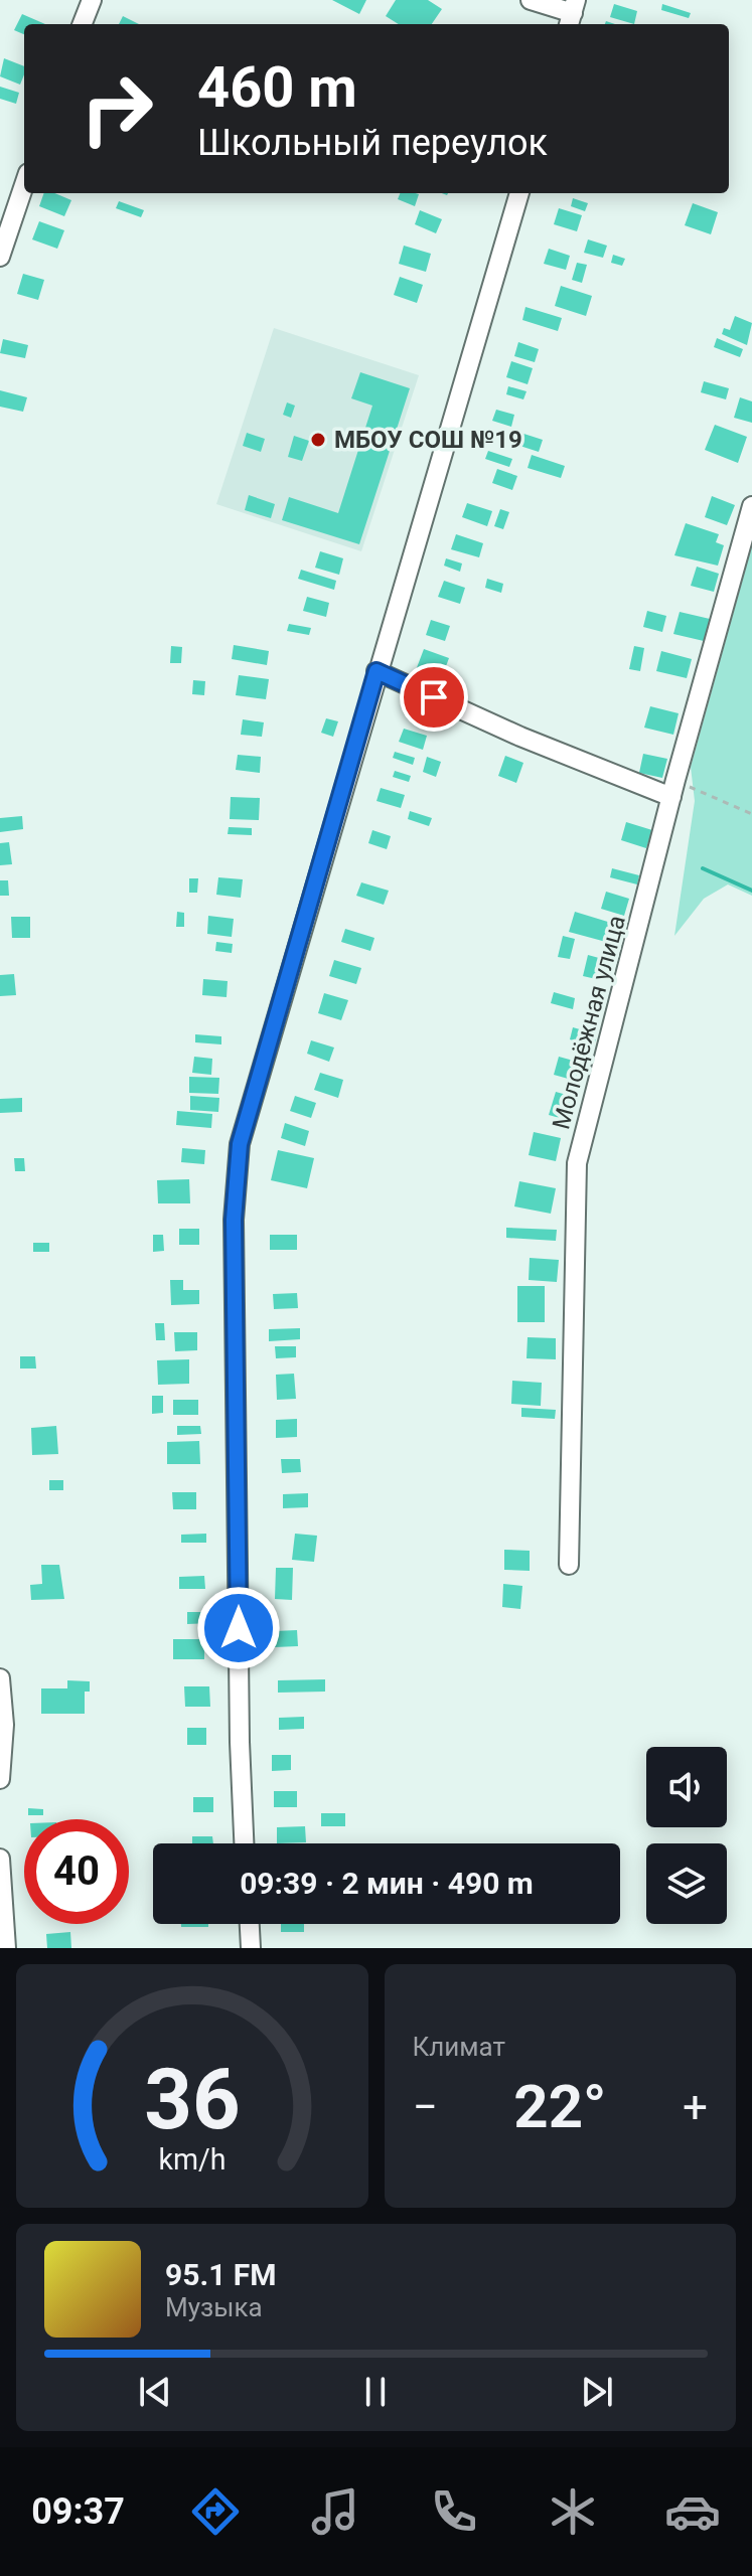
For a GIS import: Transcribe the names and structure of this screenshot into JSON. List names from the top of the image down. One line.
{"streets":{"street":["Молодёжная улица"]},"places":["МБОУ СОШ №19"],"page":{"turn":["460 m","Школьный переулок"],"limit":"40","trip":"09:39 · 2 мин · 490 m","tile":"Климат","heat":["−","22°","+"],"song":["95.1 FM","Музыка"],"tabs":"09:37","gauge":["36","km/h"]}}
